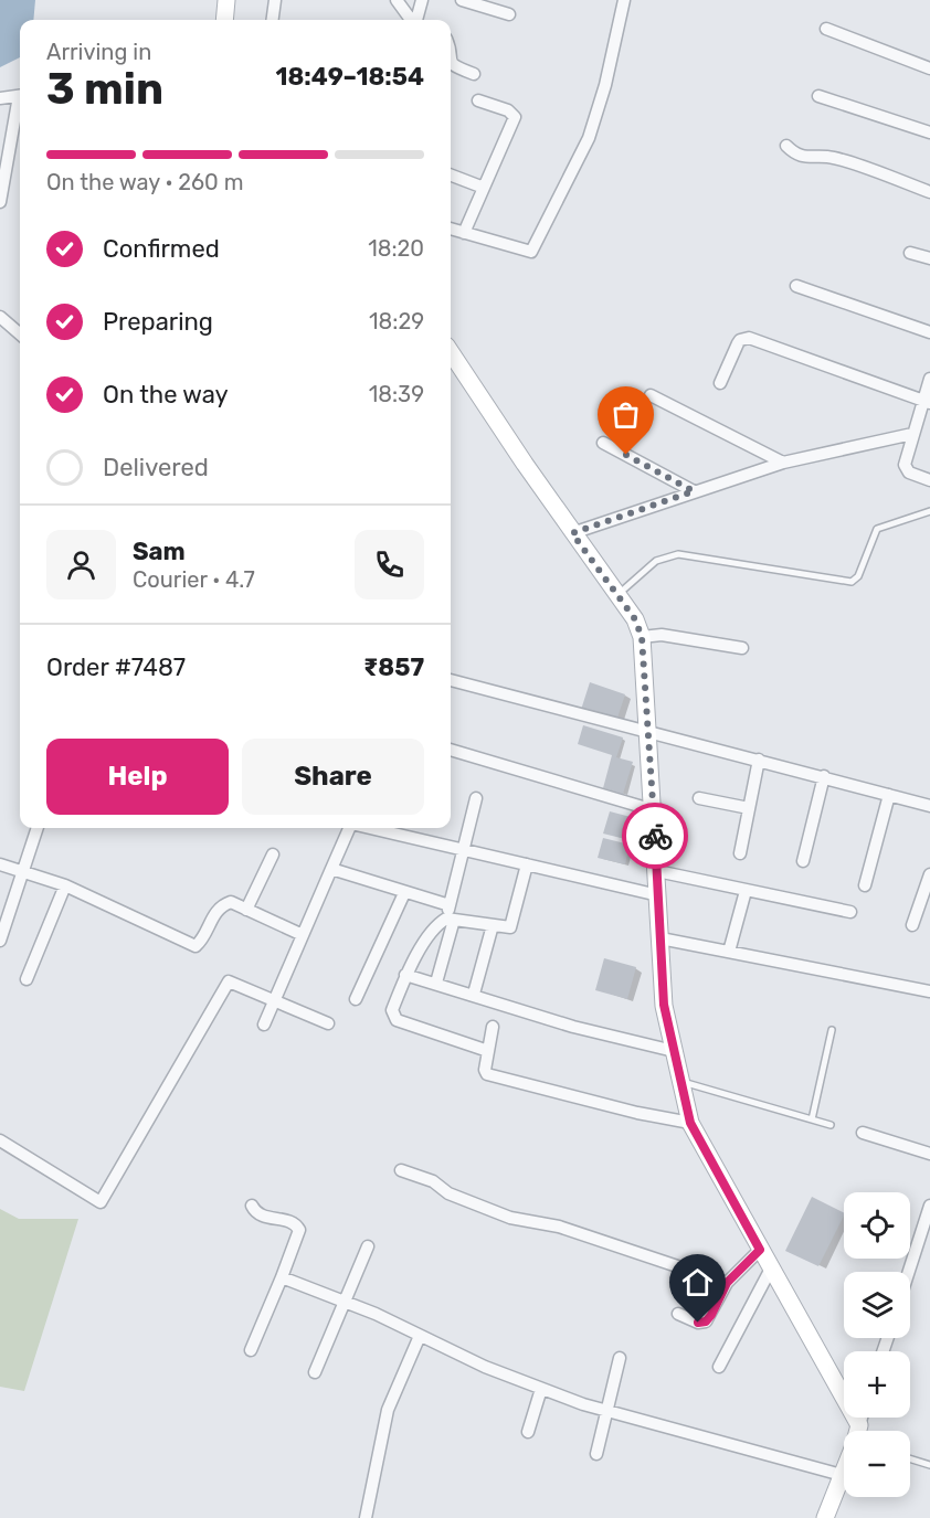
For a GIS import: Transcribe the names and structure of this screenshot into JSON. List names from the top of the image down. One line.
{"page":{"heading":["3 min","Arriving in","18:49–18:54"],"panel":["Sam","Courier · 4.7","Order #7487","₹857"],"bar":"On the way · 260 m","list":[["Confirmed","18:20"],["Preparing","18:29"],["On the way","18:39"],"Delivered"],"buttons":["Help","Share"],"map_buttons":["+","−"]}}
